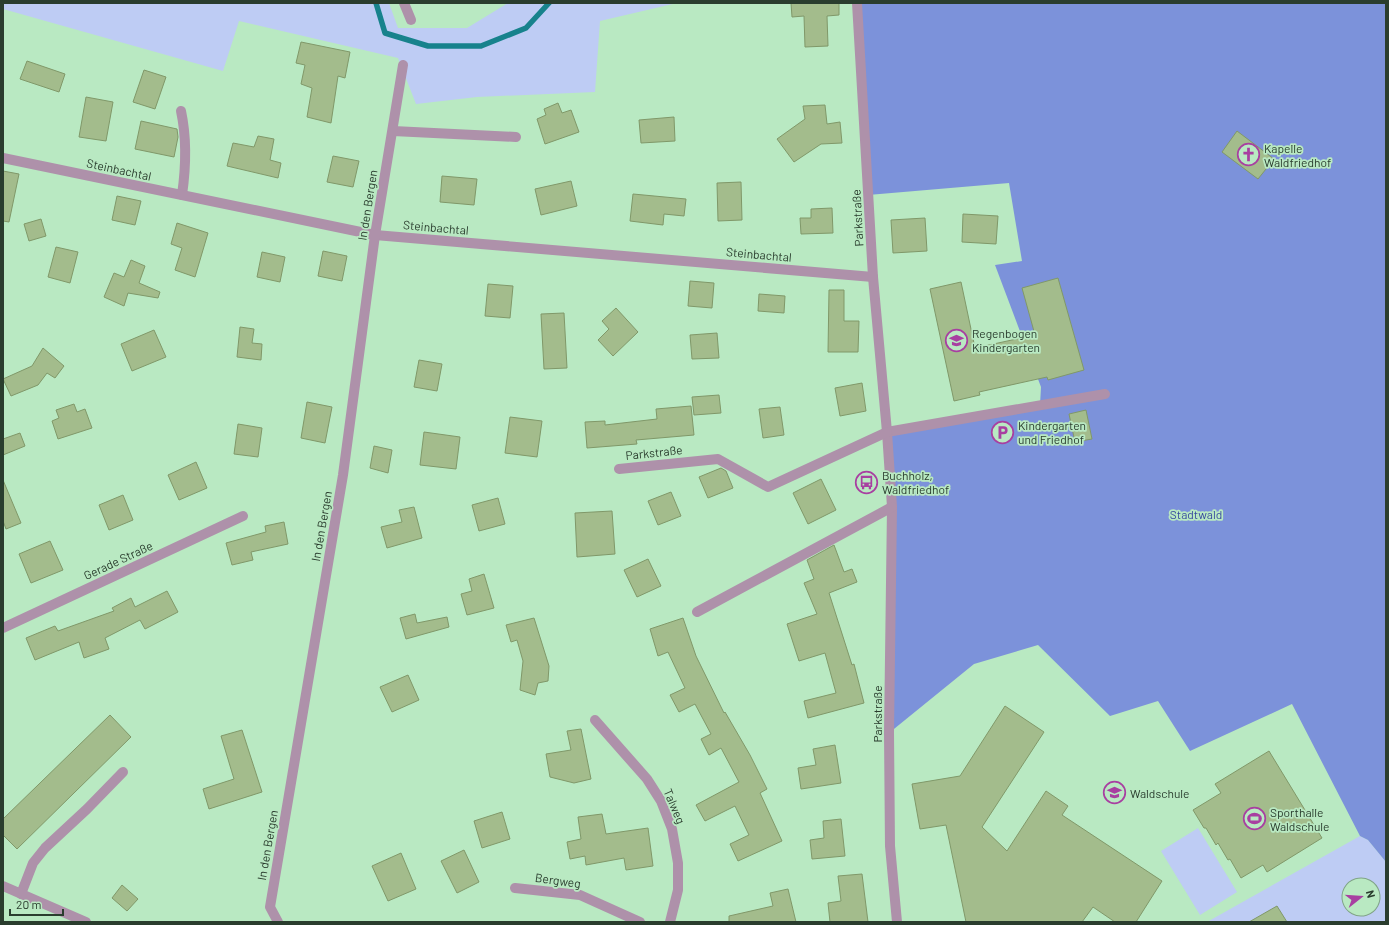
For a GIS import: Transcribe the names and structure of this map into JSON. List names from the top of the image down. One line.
{"streets":{"street":["Steinbachtal","In den Bergen","Parkstraße","Gerade Straße","Talweg","Bergweg"]},"crossings":[["Steinbachtal","In den Bergen"],["Steinbachtal","Parkstraße"]],"parks":["Stadtwald"],"places":{"church":["Kapelle Waldfriedhof"],"school or university":["Regenbogen Kindergarten","Waldschule"],"parking":["Kindergarten und Friedhof"],"bus stop":["Buchholz, Waldfriedhof"],"sports":["Sporthalle Waldschule"]},"scale_bar":"20 m","north":"right"}
